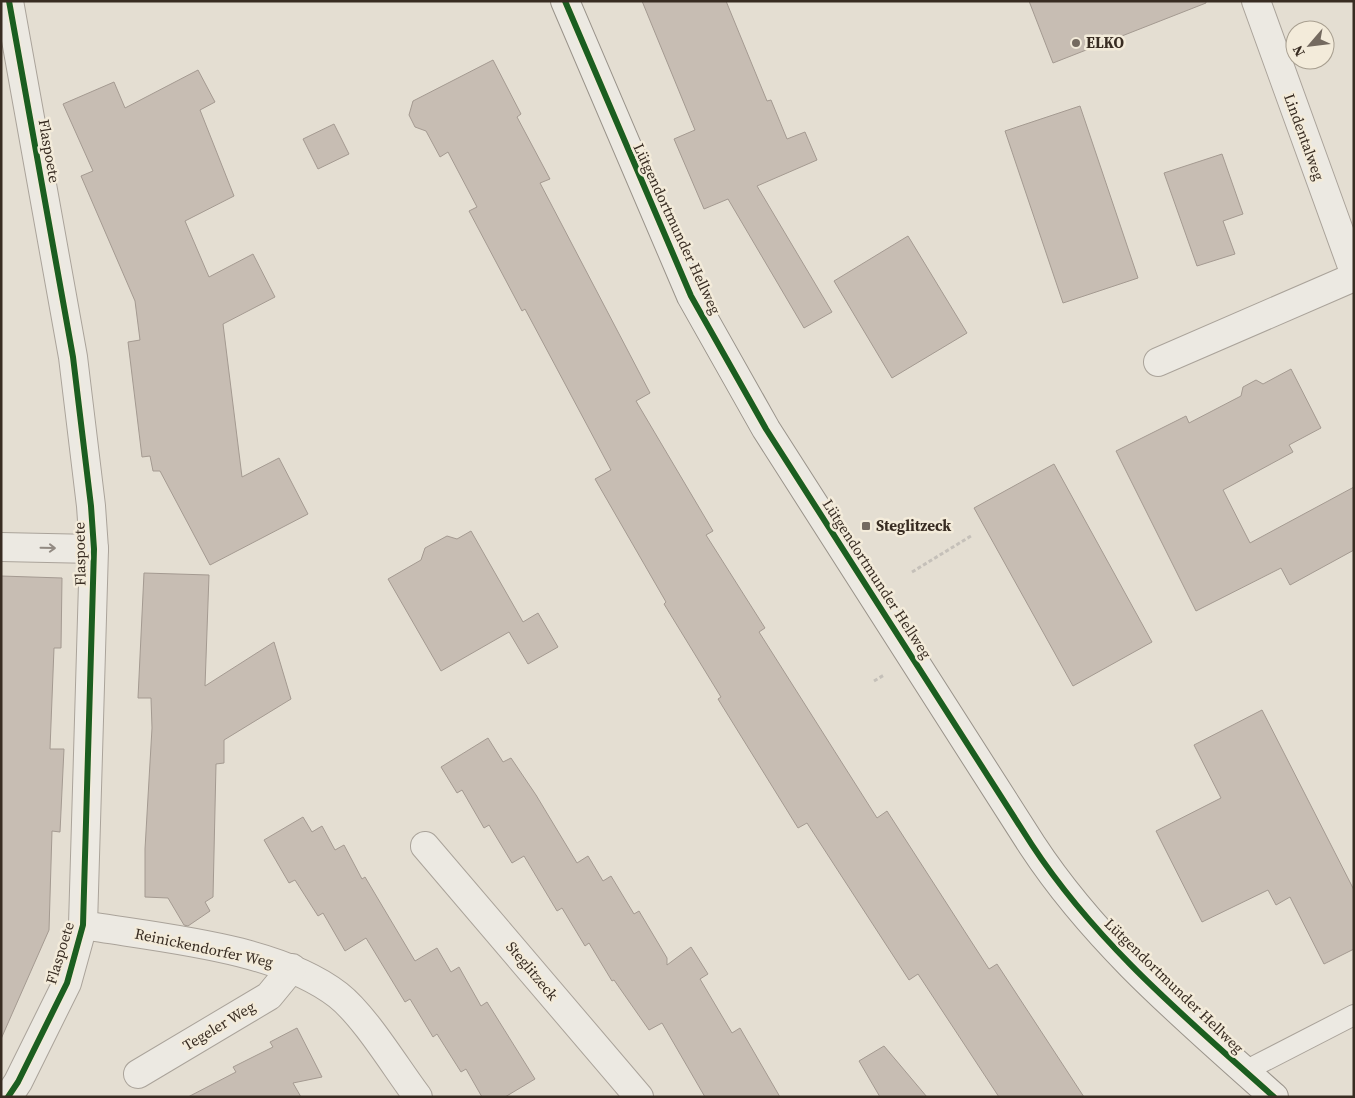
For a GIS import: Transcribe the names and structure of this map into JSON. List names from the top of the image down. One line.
{"streets":{"street":["Lindentalweg","Flaspoete","Lütgendortmunder Hellweg","Reinickendorfer Weg","Steglitzeck","Tegeler Weg"]},"crossings":[["Flaspoete","Reinickendorfer Weg"],["Reinickendorfer Weg","Tegeler Weg"]],"places":{"other":["ELKO"],"transit":["Steglitzeck"]},"north":"bottom left"}
